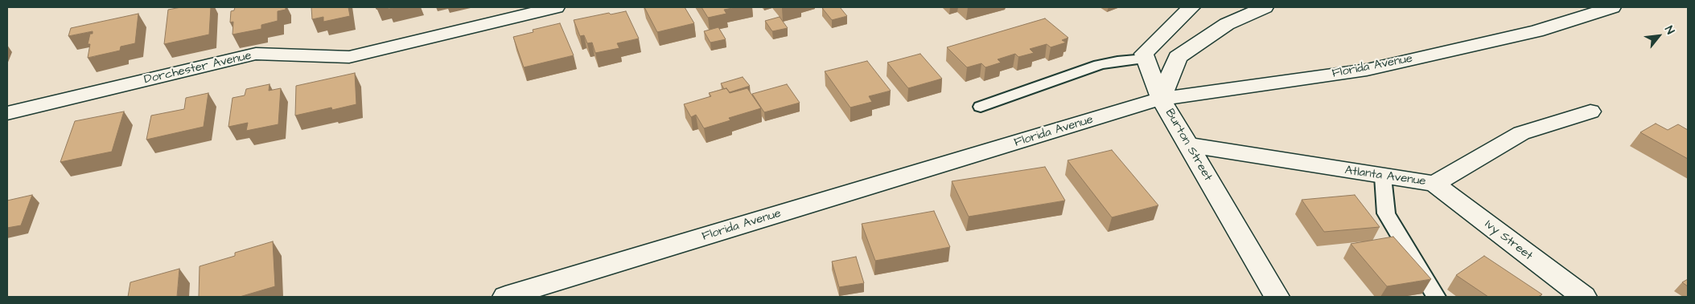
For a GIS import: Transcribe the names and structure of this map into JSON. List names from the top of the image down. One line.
{"streets":{"street":["Florida Avenue","Dorchester Avenue","Burton Street","Atlanta Avenue","Ivy Street"]},"crossings":[["Florida Avenue","Burton Street"],["Burton Street","Atlanta Avenue"],["Atlanta Avenue","Ivy Street"]],"north":"top right"}
